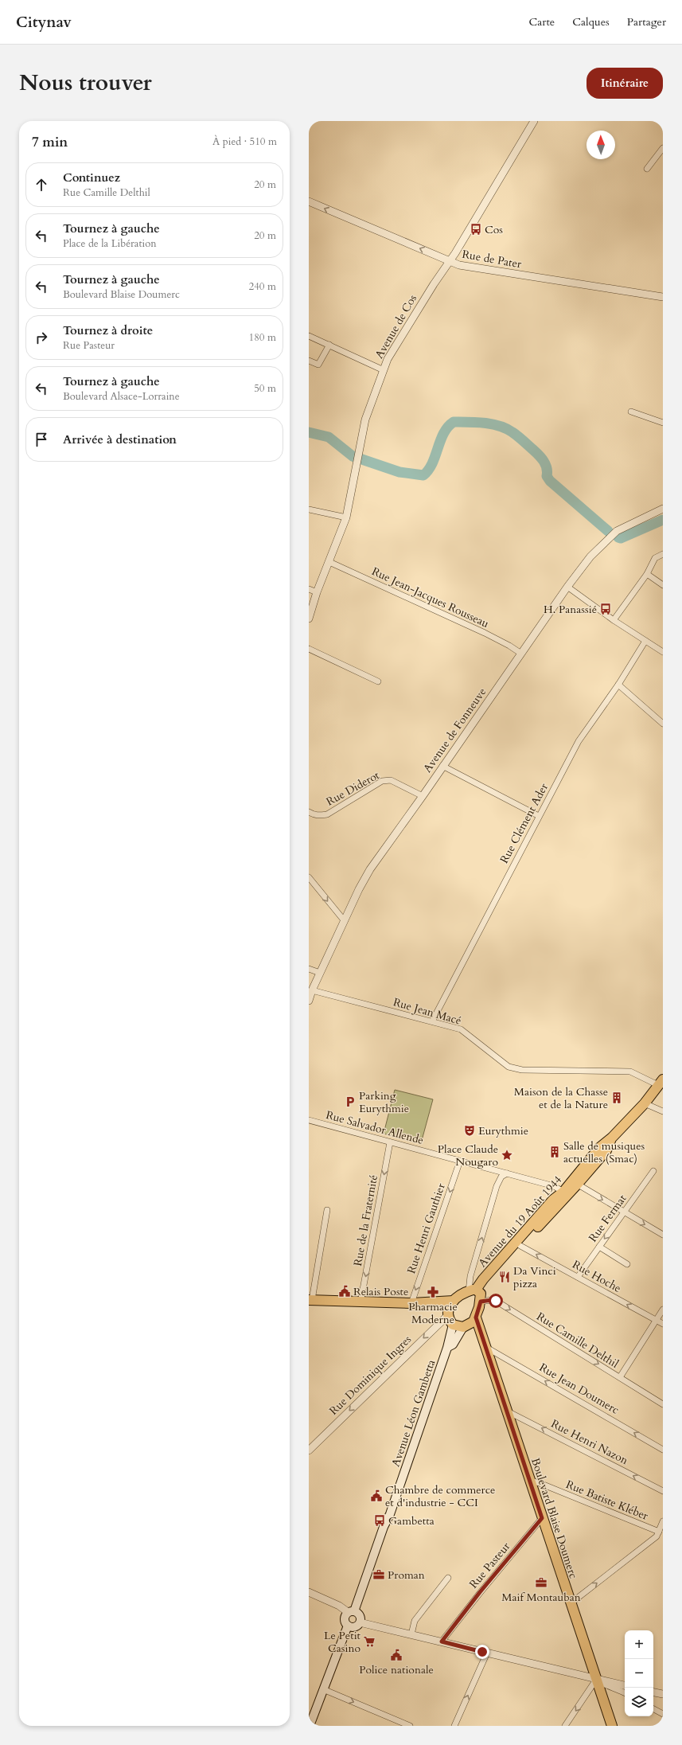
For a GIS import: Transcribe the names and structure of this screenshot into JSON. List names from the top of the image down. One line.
{"streets":{"main road":["Avenue du 19 Août 1944","Avenue Léon Gambetta","Boulevard Blaise Doumerc"],"street":["Rue de Pater","Avenue de Cos","Rue Jean-Jacques Rousseau","Avenue de Fonneuve","Rue Diderot","Rue Clément Ader","Rue Jean Macé","Rue Salvador Allende","Rue Fermat","Rue de la Fraternité","Rue Henri Gauthier","Rue Hoche","Rue Camille Delthil","Rue Dominique Ingres","Rue Jean Doumerc","Rue Henri Nazon","Rue Batiste Kléber","Rue Pasteur"]},"crossings":[["Rue de Pater","Avenue de Cos"],["Avenue de Cos","Rue Jean-Jacques Rousseau"],["Rue Jean-Jacques Rousseau","Avenue de Fonneuve"],["Avenue de Fonneuve","Rue Diderot"],["Avenue de Fonneuve","Rue Jean Macé"],["Rue Clément Ader","Rue Jean Macé"],["Rue Jean Macé","Avenue du 19 Août 1944"],["Rue Salvador Allende","Rue de la Fraternité"],["Rue Salvador Allende","Avenue du 19 Août 1944"],["Rue Salvador Allende","Rue Henri Gauthier"],["Rue Fermat","Rue Hoche"],["Avenue du 19 Août 1944","Rue Hoche"],["Avenue du 19 Août 1944","Rue Camille Delthil"],["Rue Jean Doumerc","Boulevard Blaise Doumerc"],["Rue Henri Nazon","Boulevard Blaise Doumerc"],["Rue Batiste Kléber","Boulevard Blaise Doumerc"],["Boulevard Blaise Doumerc","Rue Pasteur"]],"one_way":["Rue de Pater","Rue Hoche","Rue Camille Delthil","Rue Dominique Ingres","Rue Jean Doumerc","Rue Henri Nazon"],"places":{"bus stop":["Cos","H. Panassié","Gambetta"],"building":["Maison de la Chasse et de la Nature","Salle de musiques actuelles (Smac)"],"parking":["Parking Eurythmie"],"theatre":["Eurythmie"],"place":["Place Claude Nougaro"],"restaurant":["Da Vinci pizza"],"public building":["Relais Poste","Chambre de commerce et d'industrie - CCI","Police nationale"],"pharmacy":["Pharmacie Moderne"],"office":["Proman","Maif Montauban"],"supermarket":["Le Petit Casino"]},"north":"top","page":{"header":"Citynav","nav":["Carte","Calques","Partager"],"title":"Nous trouver","buttons":"Itinéraire","heading":["7 min","À pied · 510 m"],"list":[["Continuez","Rue Camille Delthil","20 m"],["Tournez à gauche","Place de la Libération","20 m"],["Tournez à gauche","Boulevard Blaise Doumerc","240 m"],["Tournez à droite","Rue Pasteur","180 m"],["Tournez à gauche","Boulevard Alsace-Lorraine","50 m"],"Arrivée à destination"],"map_buttons":["+","−"]}}
